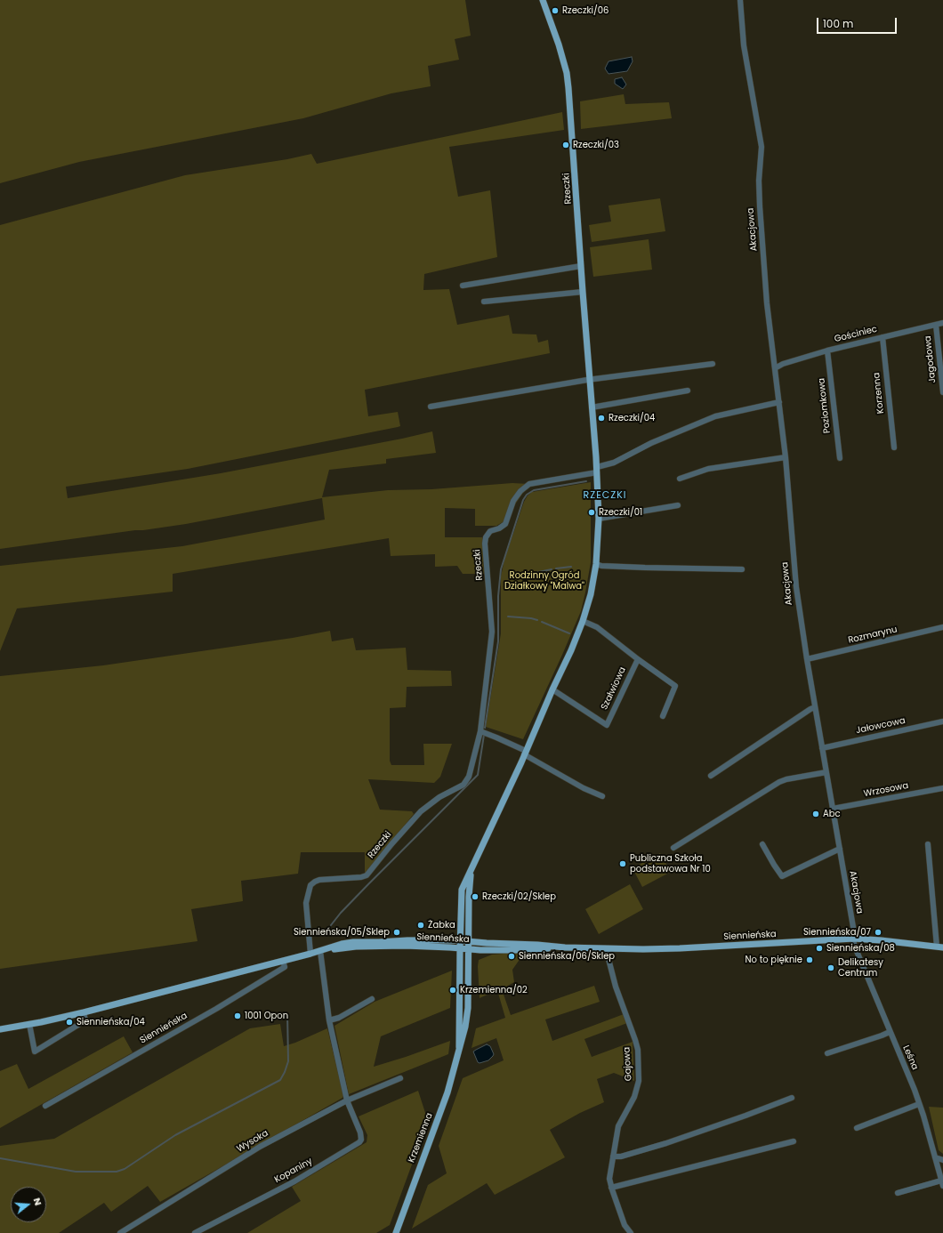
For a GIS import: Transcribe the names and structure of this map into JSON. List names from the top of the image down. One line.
{"streets":{"main road":["Rzeczki","Siennieńska","Krzemienna"],"street":["Akacjowa","Gościniec","Jagodowa","Korzenna","Poziomkowa","Rozmarynu","Szałwiowa","Jałowcowa","Wrzosowa","Leśna","Gajowa","Wysoka","Kopaniny"]},"crossings":[["Rzeczki","Akacjowa"],["Rzeczki","Szałwiowa"],["Rzeczki","Siennieńska"],["Rzeczki","Krzemienna"],["Akacjowa","Gościniec"],["Akacjowa","Rozmarynu"],["Akacjowa","Jałowcowa"],["Akacjowa","Wrzosowa"],["Akacjowa","Siennieńska"],["Akacjowa","Leśna"],["Gościniec","Jagodowa"],["Gościniec","Korzenna"],["Gościniec","Poziomkowa"],["Siennieńska","Leśna"],["Siennieńska","Gajowa"],["Siennieńska","Krzemienna"],["Wysoka","Kopaniny"]],"districts":["RZECZKI"],"parks":["Rodzinny Ogród Działkowy \"Malwa\""],"places":["Rzeczki/06","Rzeczki/03","Rzeczki/04","Rzeczki/01","Abc","Publiczna Szkoła podstawowa Nr 10","Rzeczki/02/Sklep","Żabka","Siennieńska/05/Sklep","Siennieńska/07","Siennieńska/08","Siennieńska/06/Sklep","No to pięknie","Delikatesy Centrum","Krzemienna/02","1001 Opon","Siennieńska/04"],"scale_bar":"100 m","north":"right"}
